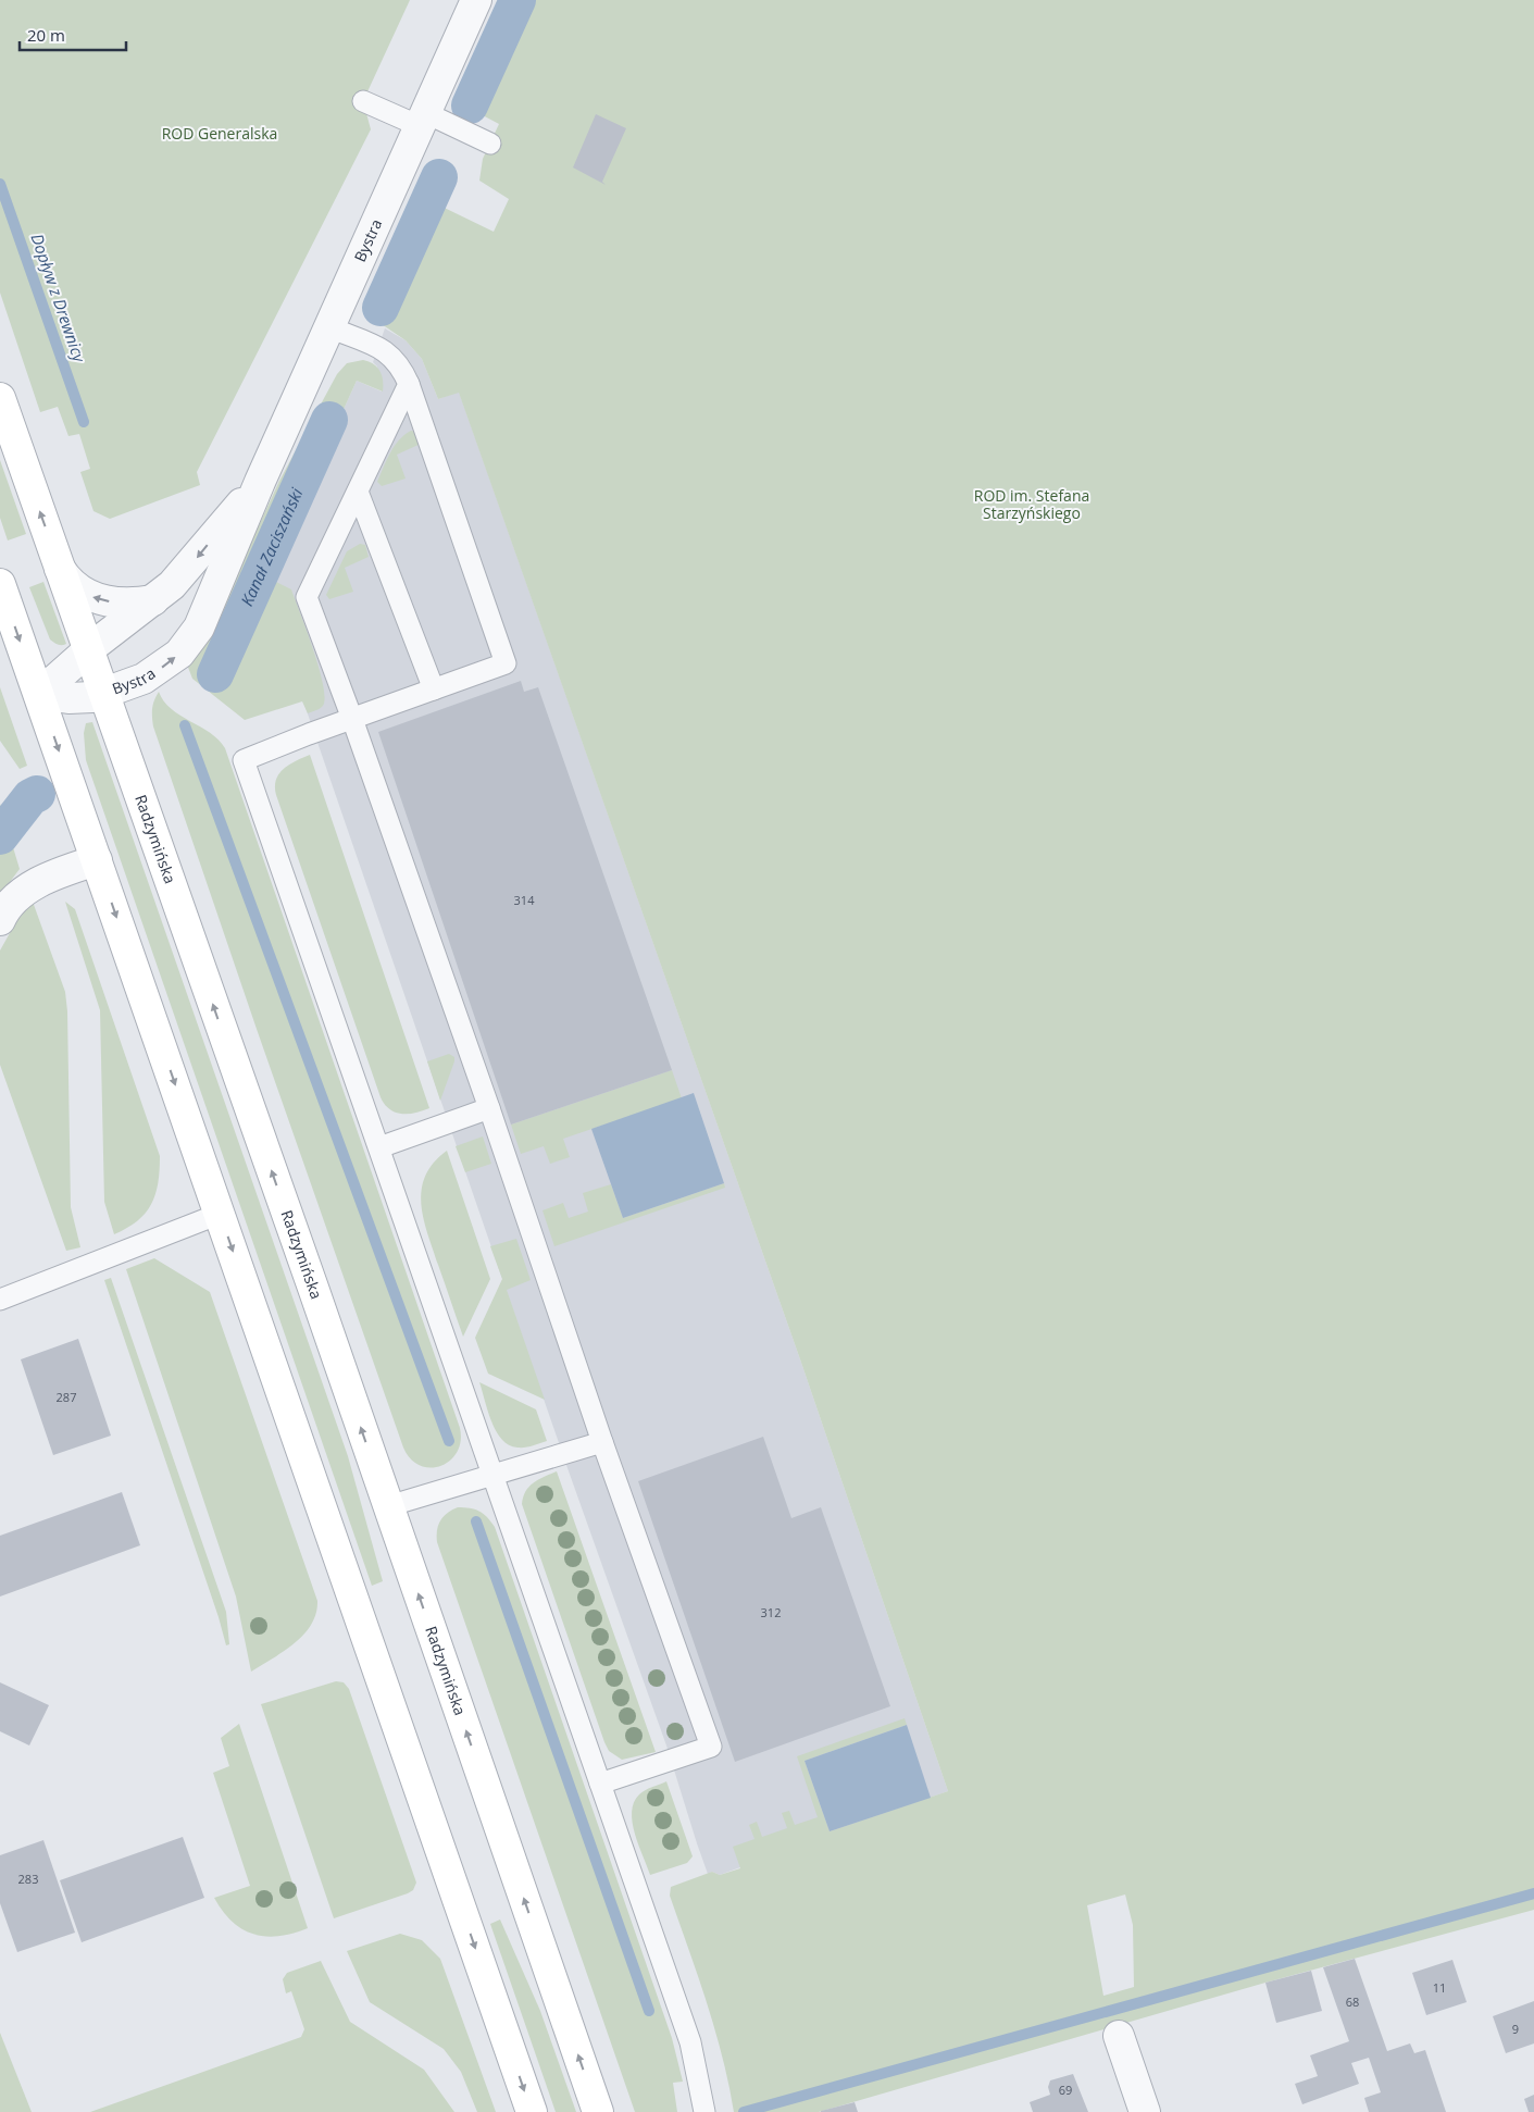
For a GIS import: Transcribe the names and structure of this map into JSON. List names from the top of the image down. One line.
{"streets":{"main road":["Radzymińska"],"street":["Bystra"]},"crossings":[["Bystra","Radzymińska"]],"water":["Dopływ z Drewnicy","Kanał Zaciszański"],"parks":["ROD Generalska","ROD im. Stefana Starzyńskiego"],"house_numbers":["314","287","312","283","11","68","9","69"],"scale_bar":"20 m"}
